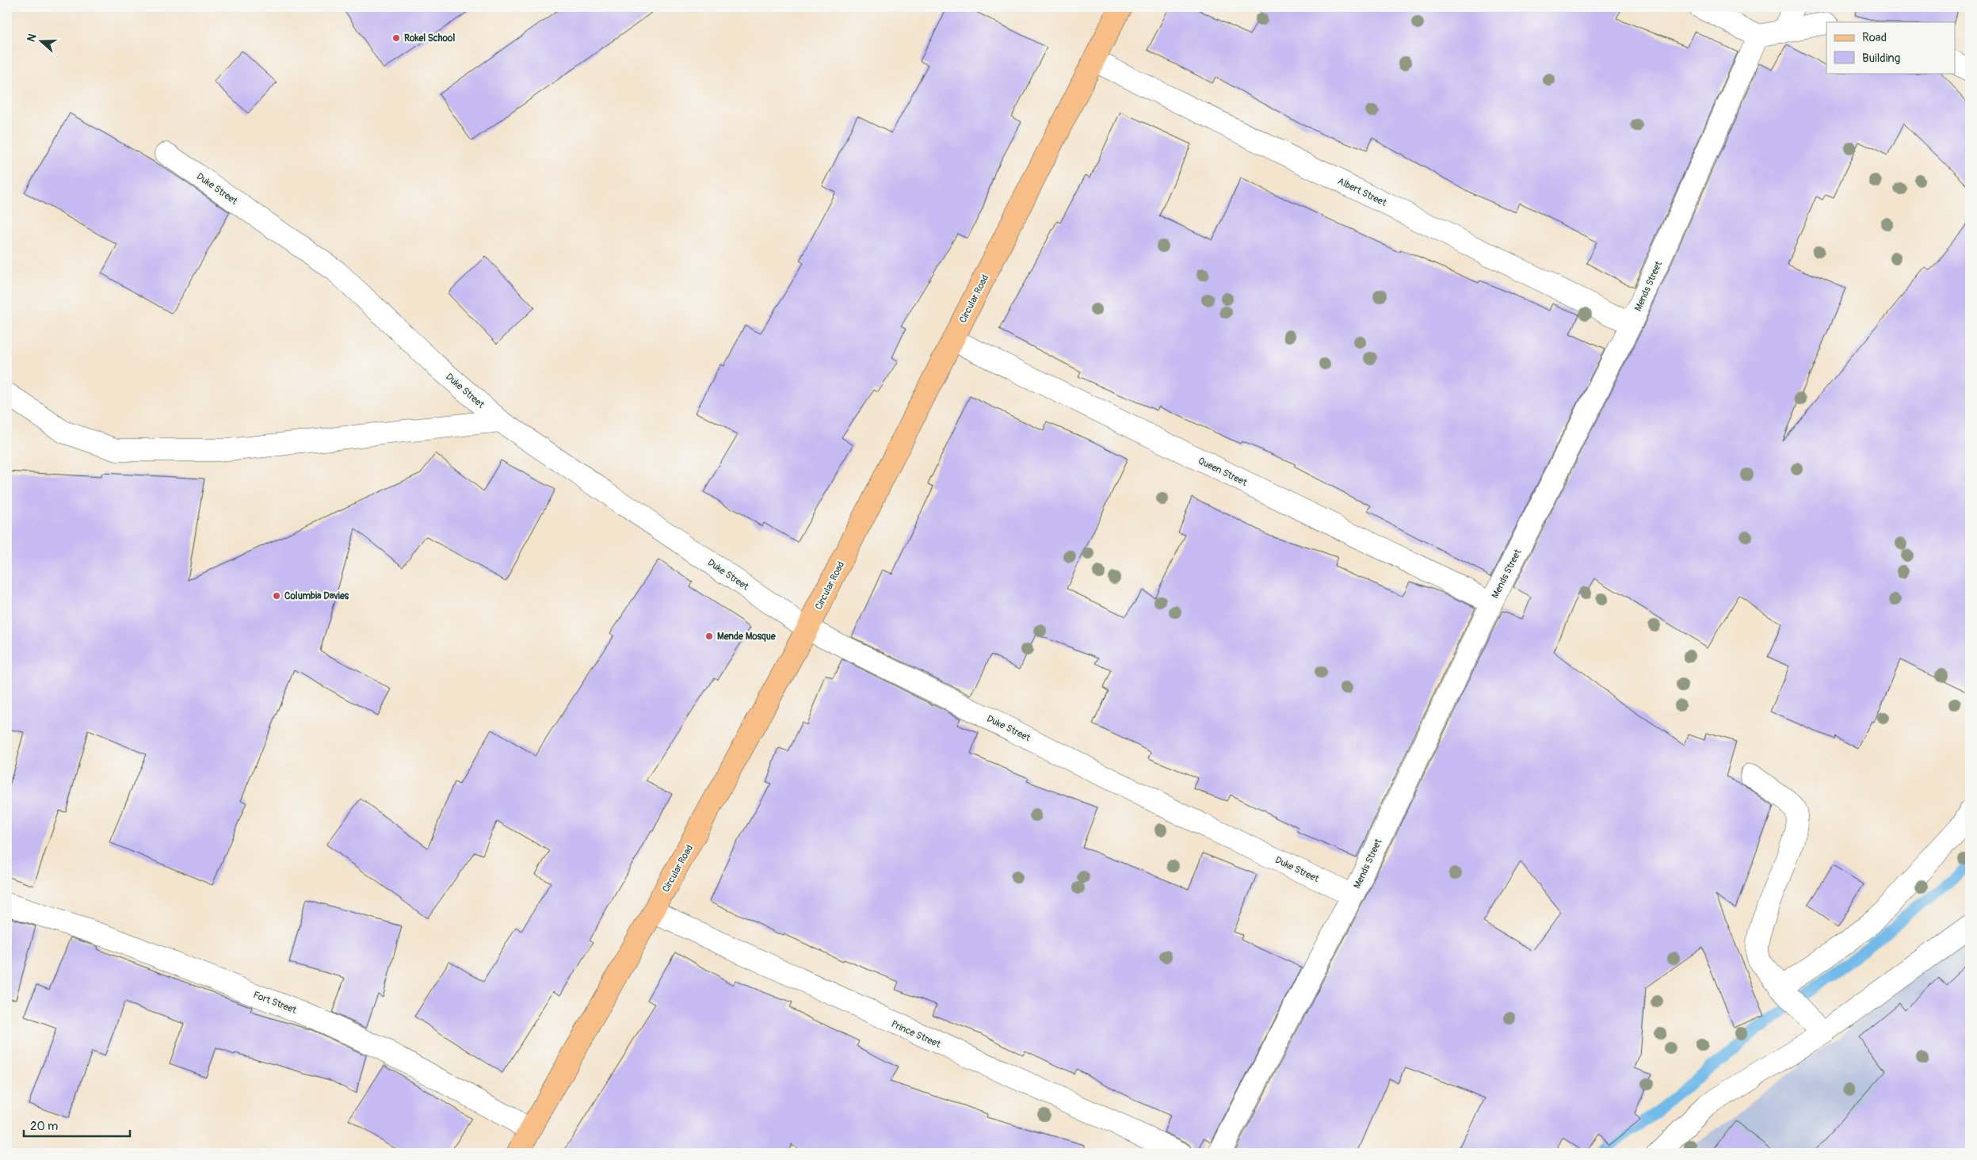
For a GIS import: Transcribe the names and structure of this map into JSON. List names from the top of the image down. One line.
{"streets":{"main road":["Circular Road"],"street":["Duke Street","Albert Street","Mends Street","Queen Street","Fort Street","Prince Street"]},"crossings":[["Duke Street","Mends Street"],["Duke Street","Circular Road"],["Albert Street","Mends Street"],["Albert Street","Circular Road"],["Mends Street","Queen Street"],["Circular Road","Queen Street"],["Circular Road","Fort Street"],["Circular Road","Prince Street"]],"places":["Rokel School","Columbia Davies","Mende Mosque"],"legend":["Road","Building"],"scale_bar":"20 m","north":"left"}
